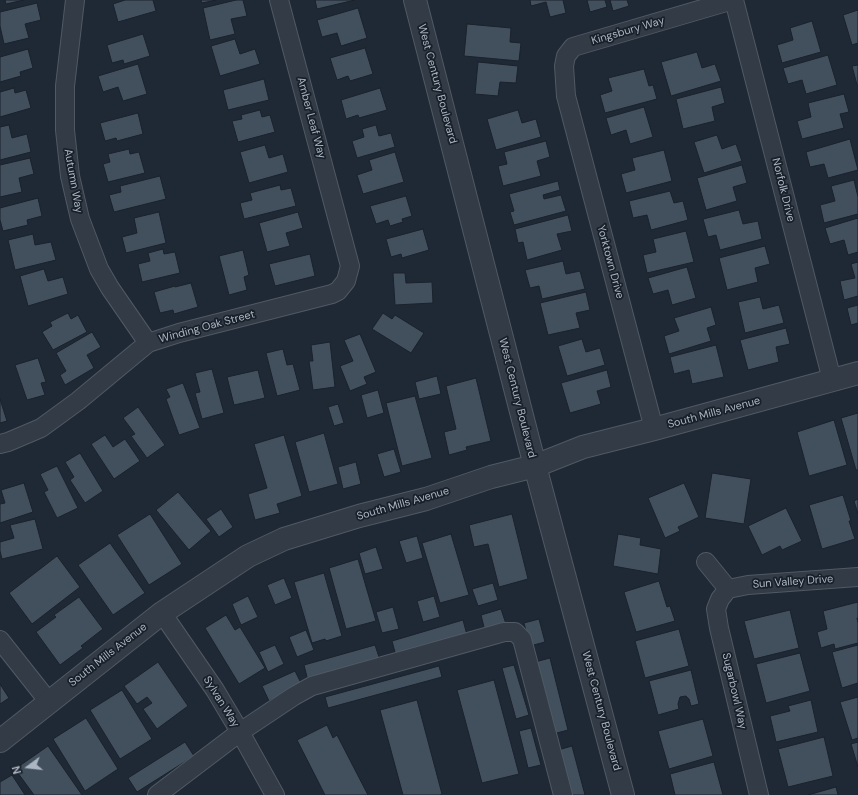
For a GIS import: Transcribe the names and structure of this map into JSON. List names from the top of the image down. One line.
{"streets":{"street":["Kingsbury Way","West Century Boulevard","Amber Leaf Way","Autumn Way","Norfolk Drive","Yorktown Drive","Winding Oak Street","South Mills Avenue","Sun Valley Drive","Sugarbowl Way","Sylvan Way"]},"crossings":[["Kingsbury Way","Norfolk Drive"],["Kingsbury Way","Yorktown Drive"],["West Century Boulevard","South Mills Avenue"],["Amber Leaf Way","Winding Oak Street"],["Autumn Way","Winding Oak Street"],["Norfolk Drive","South Mills Avenue"],["Yorktown Drive","South Mills Avenue"],["South Mills Avenue","Sylvan Way"],["Sun Valley Drive","Sugarbowl Way"]],"north":"left"}
